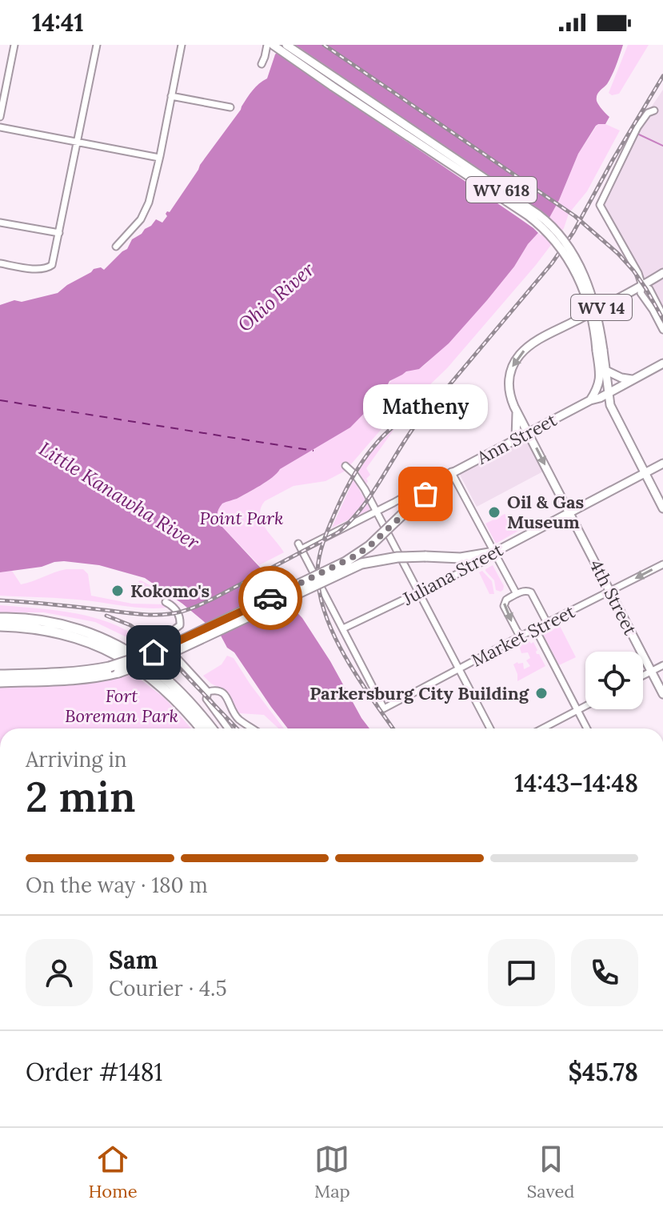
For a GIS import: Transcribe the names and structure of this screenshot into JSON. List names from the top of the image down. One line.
{"streets":{"main road":["WV 618","WV 14","Ann Street","Juliana Street","4th Street"],"street":["Market Street"]},"crossings":[["WV 618","Ann Street"],["WV 14","Ann Street"],["WV 14","4th Street"],["Ann Street","Juliana Street"],["Ann Street","4th Street"],["Ann Street","Market Street"],["Juliana Street","4th Street"],["Juliana Street","Market Street"],["4th Street","Market Street"]],"water":["Ohio River","Little Kanawha River"],"parks":["Point Park","Fort Boreman Park"],"places":["Matheny","Oil & Gas Museum","Kokomo's","Parkersburg City Building"],"page":{"status":"14:41","bubble":"Matheny","heading":["2 min","Arriving in","14:43–14:48"],"panel":["Sam","Courier · 4.5","Order #1481","$45.78"],"bar":"On the way · 180 m","tabs":["Home","Map","Saved"]}}
